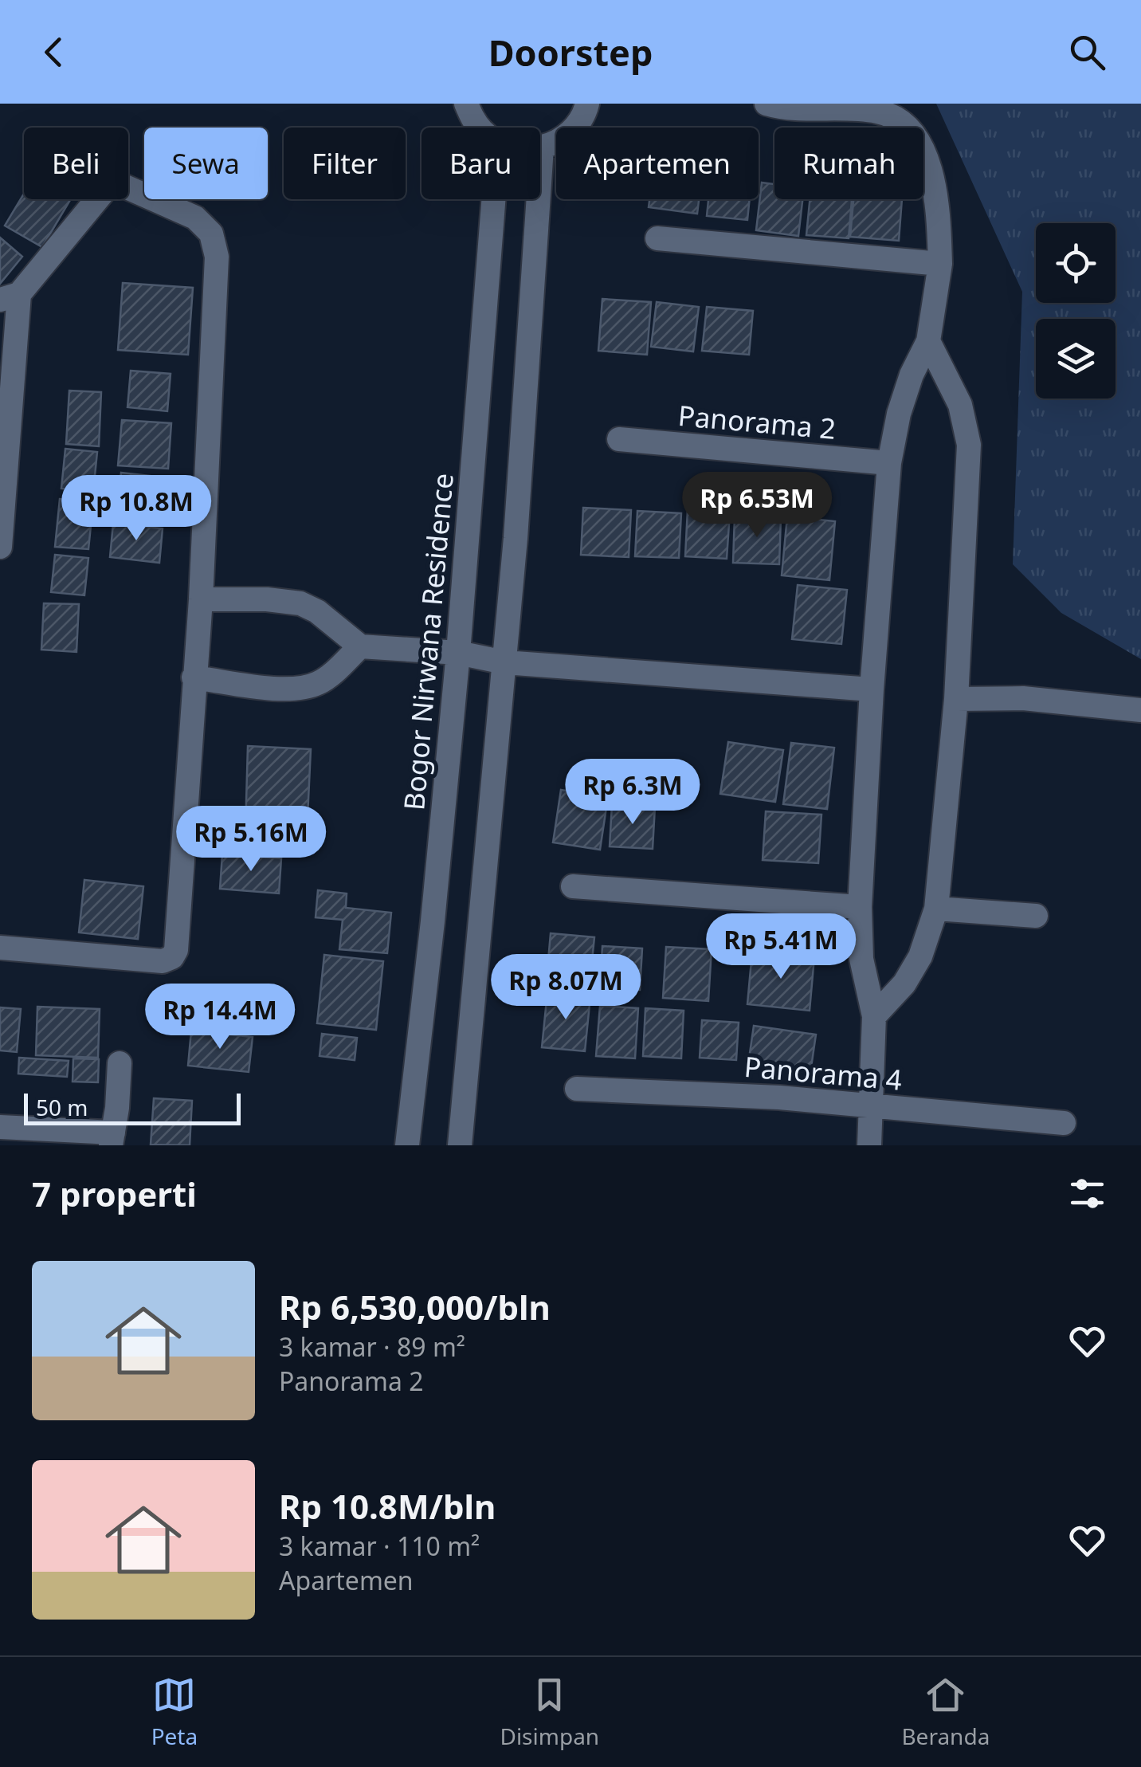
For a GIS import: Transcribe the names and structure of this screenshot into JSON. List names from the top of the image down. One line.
{"streets":{"street":["Panorama 2","Bogor Nirwana Residence","Panorama 4"]},"scale_bar":"50 m","page":{"header":"Doorstep","chip":["Beli","Sewa","Filter","Baru","Apartemen","Rumah"],"price":["Rp 6.53M","Rp 10.8M","Rp 6.3M","Rp 5.16M","Rp 5.41M","Rp 8.07M","Rp 14.4M"],"scale":"50 m","heading":"7 properti","list":[{"name":"Rp 6,530,000/bln","note":"3 kamar · 89 m² · Panorama 2"},{"name":"Rp 10.8M/bln","note":"3 kamar · 110 m² · Apartemen"}],"tabs":["Peta","Disimpan","Beranda"]}}
